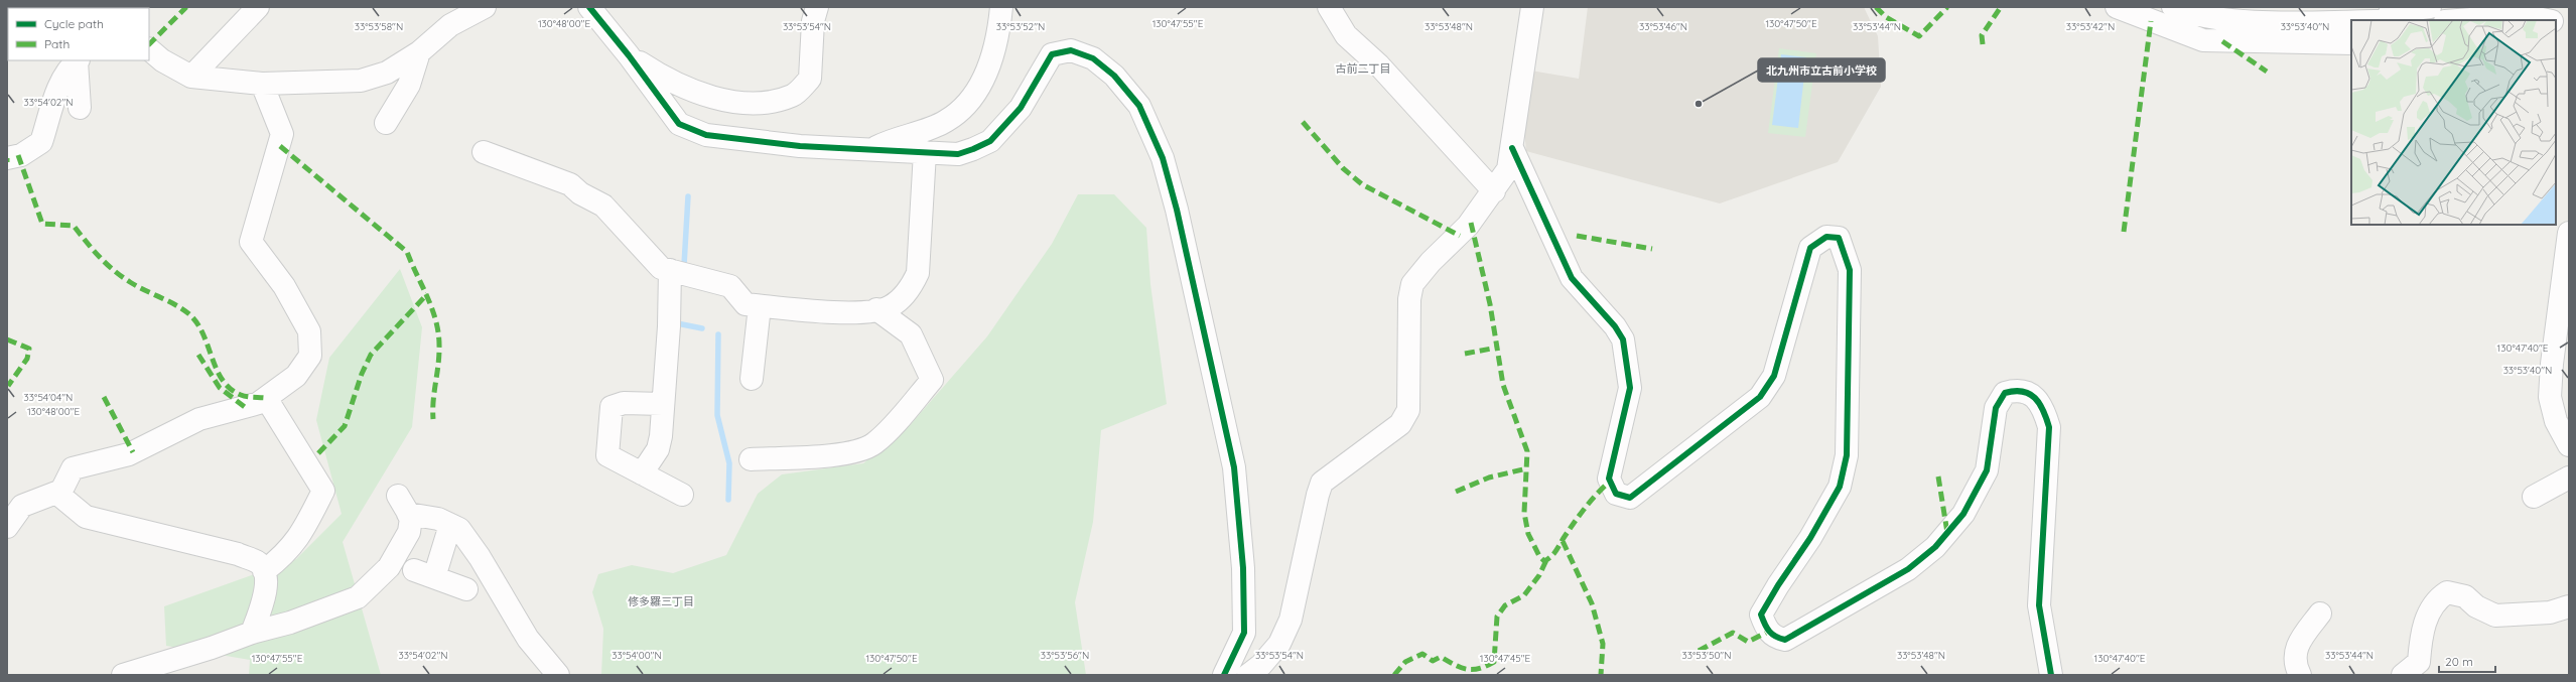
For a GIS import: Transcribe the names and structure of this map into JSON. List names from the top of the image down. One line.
{"districts":["古前二丁目","修多羅三丁目"],"places":["北九州市立古前小学校"],"legend":["Cycle path","Path"],"scale_bar":"20 m","coordinates":["130°48'00\"E","130°47'55\"E","130°47'50\"E","33°53'58\"N","33°53'54\"N","33°53'52\"N","33°53'48\"N","33°53'46\"N","33°53'44\"N","33°53'42\"N","33°53'40\"N","33°54'02\"N","130°47'40\"E","33°54'04\"N","33°54'00\"N","33°53'56\"N","33°53'50\"N","130°47'45\"E"]}
